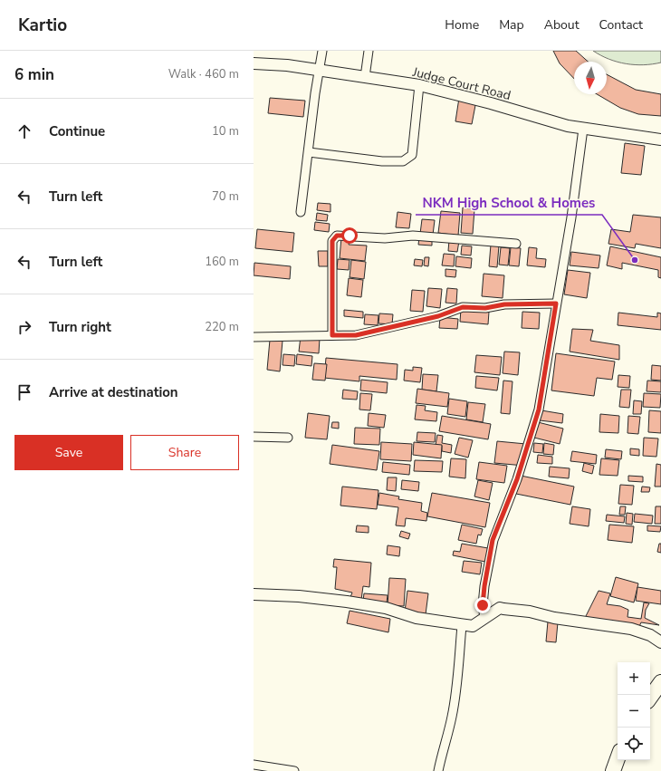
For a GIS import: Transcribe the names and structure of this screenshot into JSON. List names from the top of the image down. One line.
{"streets":{"street":["Judge Court Road"]},"places":["NKM High School & Homes"],"north":"bottom","page":{"header":"Kartio","nav":["Home","Map","About","Contact"],"heading":["6 min","Walk · 460 m"],"list":[["Continue","10 m"],["Turn left","70 m"],["Turn left","160 m"],["Turn right","220 m"],"Arrive at destination"],"buttons":["Save","Share"],"map_buttons":["+","−"]}}
